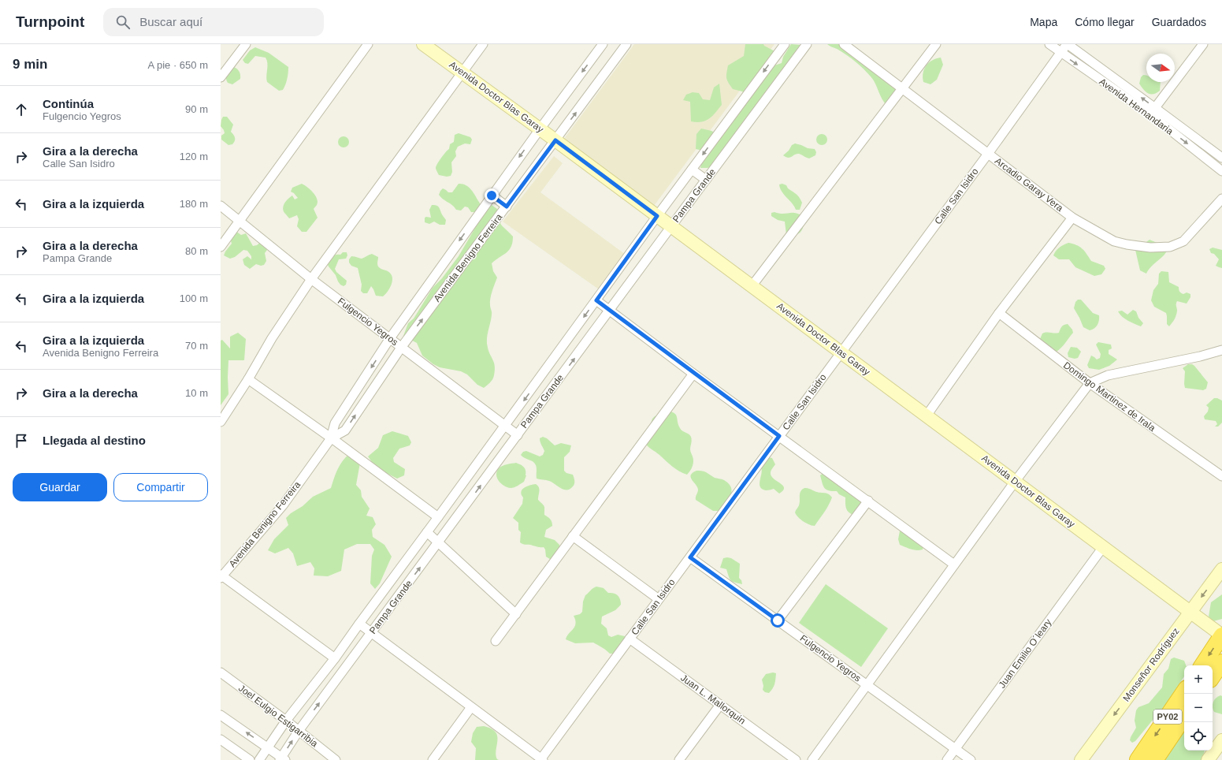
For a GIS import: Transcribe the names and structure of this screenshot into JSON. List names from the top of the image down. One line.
{"streets":{"highway":["PY02"],"street":["Avenida Doctor Blas Garay","Avenida Hernandaria","Arcadio Garay Vera","Pampa Grande","Calle San Isidro","Avenida Benigno Ferreira","Fulgencio Yegros","Domingo Martinez de Irala","Juan Emilio O´leary","Monseñor Rodríguez","Juan L. Mallorquin","Joel Eulgio Estigarribia"]},"crossings":[["Avenida Doctor Blas Garay","Pampa Grande"],["Avenida Doctor Blas Garay","Calle San Isidro"],["Avenida Doctor Blas Garay","Avenida Benigno Ferreira"],["Avenida Doctor Blas Garay","Juan Emilio O´leary"],["Avenida Doctor Blas Garay","Monseñor Rodríguez"],["Avenida Hernandaria","Calle San Isidro"],["Arcadio Garay Vera","Calle San Isidro"],["Pampa Grande","Fulgencio Yegros"],["Pampa Grande","Joel Eulgio Estigarribia"],["Calle San Isidro","Fulgencio Yegros"],["Calle San Isidro","Juan L. Mallorquin"],["Avenida Benigno Ferreira","Fulgencio Yegros"],["Fulgencio Yegros","Juan Emilio O´leary"]],"one_way":["Monseñor Rodríguez"],"north":"right","page":{"header":"Turnpoint","search":"Buscar aquí","nav":["Mapa","Cómo llegar","Guardados"],"heading":["9 min","A pie · 650 m"],"list":[["Continúa","Fulgencio Yegros","90 m"],["Gira a la derecha","Calle San Isidro","120 m"],["Gira a la izquierda","180 m"],["Gira a la derecha","Pampa Grande","80 m"],["Gira a la izquierda","100 m"],["Gira a la izquierda","Avenida Benigno Ferreira","70 m"],["Gira a la derecha","10 m"],"Llegada al destino"],"buttons":["Guardar","Compartir"],"map_buttons":["+","−"]}}
